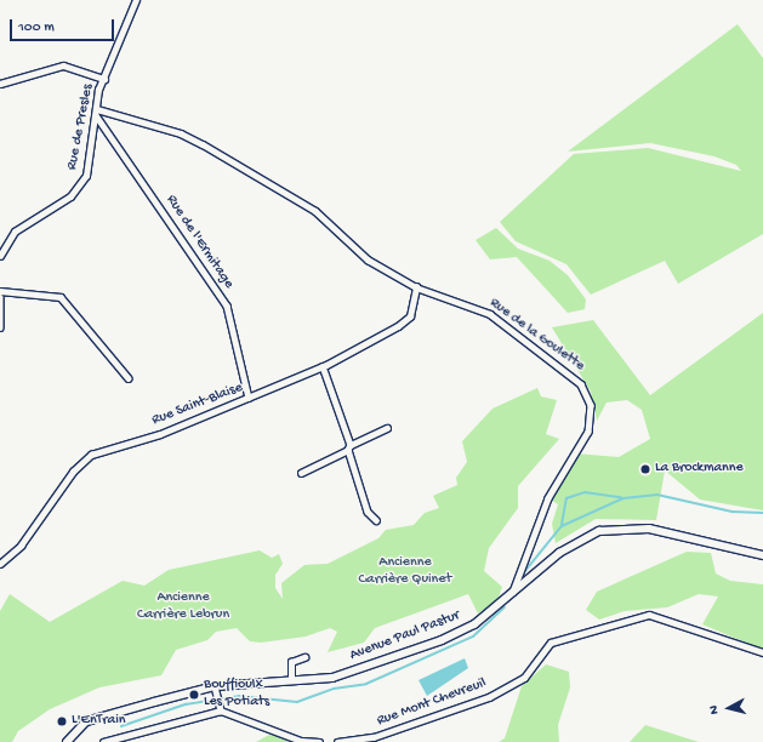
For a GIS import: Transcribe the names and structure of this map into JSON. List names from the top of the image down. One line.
{"streets":{"main road":["Avenue Paul Pastur"],"street":["Rue de Presles","Rue de l'Ermitage","Rue de la Goulette","Rue Saint-Blaise","Rue Mont Chevreuil"]},"crossings":[["Rue de Presles","Rue de l'Ermitage"],["Rue de Presles","Rue de la Goulette"],["Rue de l'Ermitage","Rue Saint-Blaise"],["Rue de la Goulette","Rue Saint-Blaise"],["Rue de la Goulette","Avenue Paul Pastur"]],"parks":["Ancienne Carrière Quinet","Ancienne Carrière Lebrun"],"places":["La Brockmanne","Bouffioulx Les Potiats","L'EnTrain"],"scale_bar":"100 m","north":"left"}
